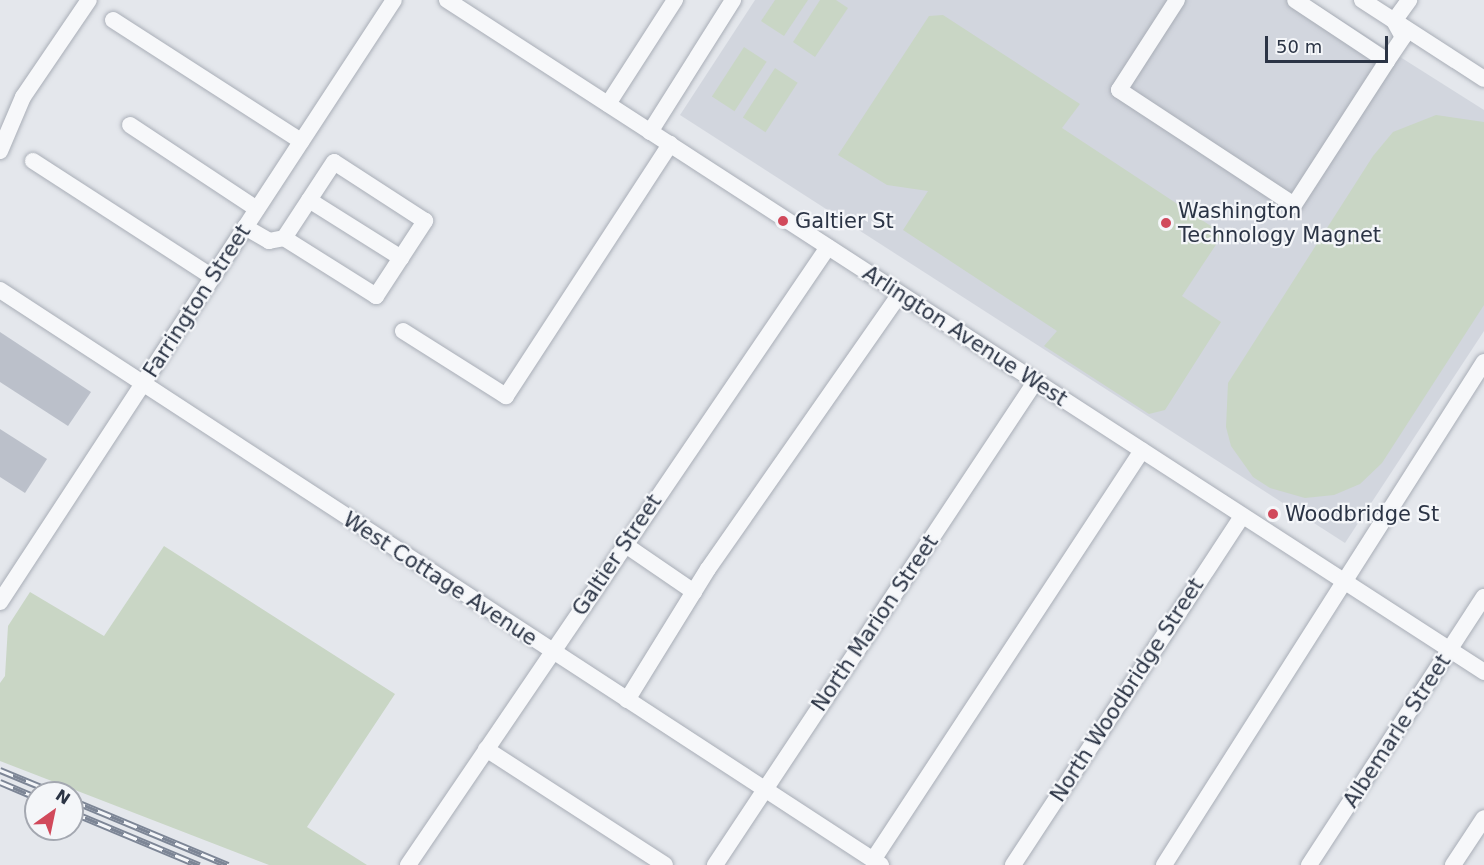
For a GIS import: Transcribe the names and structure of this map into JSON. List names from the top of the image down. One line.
{"streets":{"street":["Farrington Street","Arlington Avenue West","Galtier Street","West Cottage Avenue","North Marion Street","North Woodbridge Street","Albemarle Street"]},"crossings":[["Farrington Street","West Cottage Avenue"],["Arlington Avenue West","Galtier Street"],["Arlington Avenue West","North Marion Street"],["Arlington Avenue West","North Woodbridge Street"],["Arlington Avenue West","Albemarle Street"],["Galtier Street","West Cottage Avenue"],["West Cottage Avenue","North Marion Street"]],"places":["Galtier St","Washington Technology Magnet","Woodbridge St"],"scale_bar":"50 m","north":"top right"}
